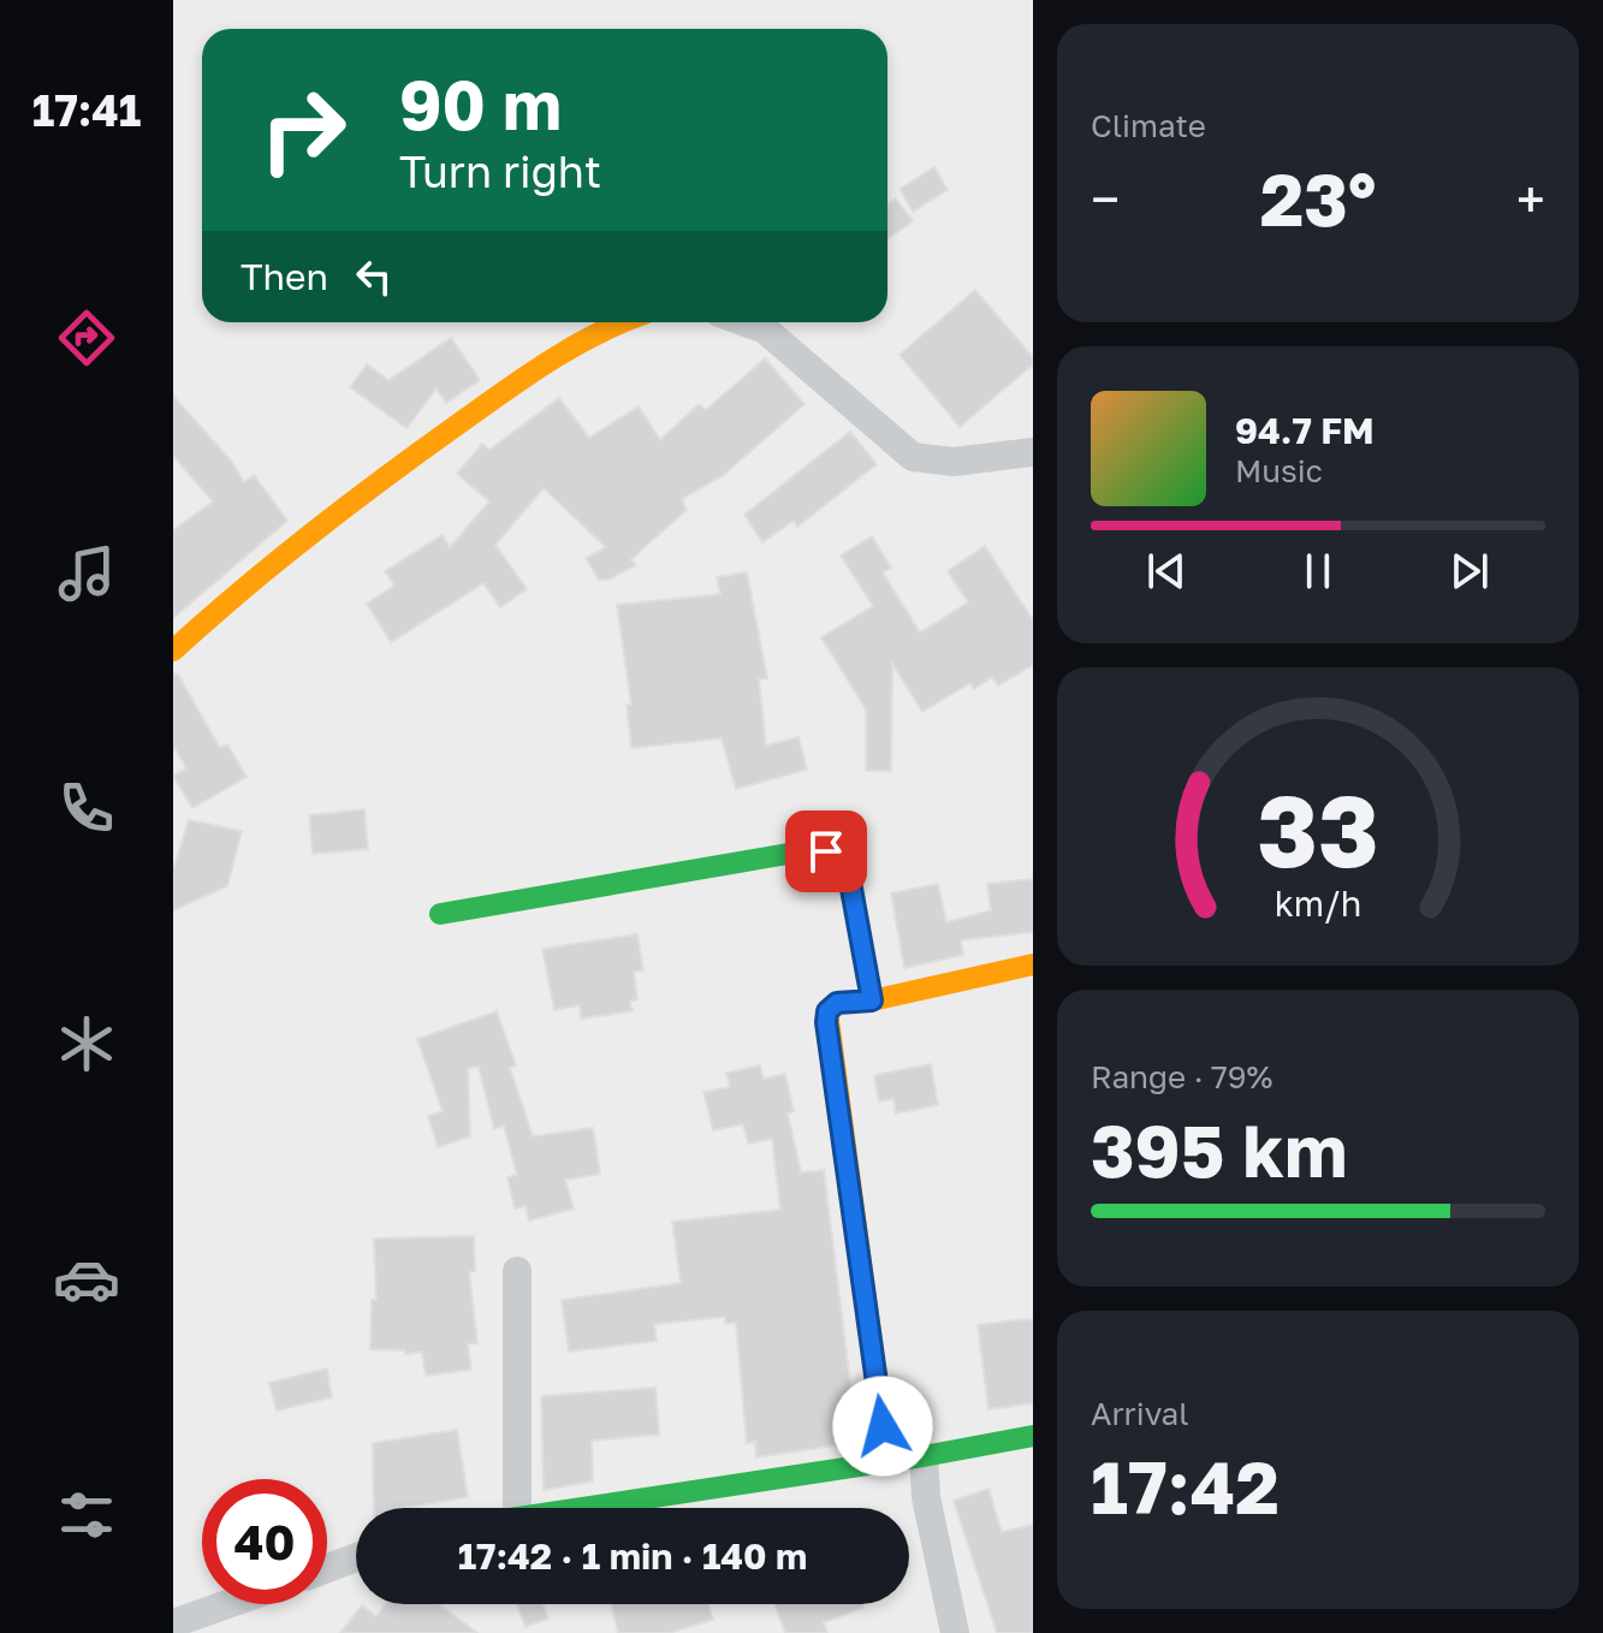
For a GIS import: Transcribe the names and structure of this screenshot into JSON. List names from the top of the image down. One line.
{"page":{"tabs":"17:41","tile":["Climate",["Range · 79%","395 km"],["Arrival","17:42"]],"turn":["90 m","Turn right"],"heat":["−","23°","+"],"then":"Then","song":["94.7 FM","Music"],"limit":"40","trip":"17:42 · 1 min · 140 m","gauge":["33","km/h"]}}
